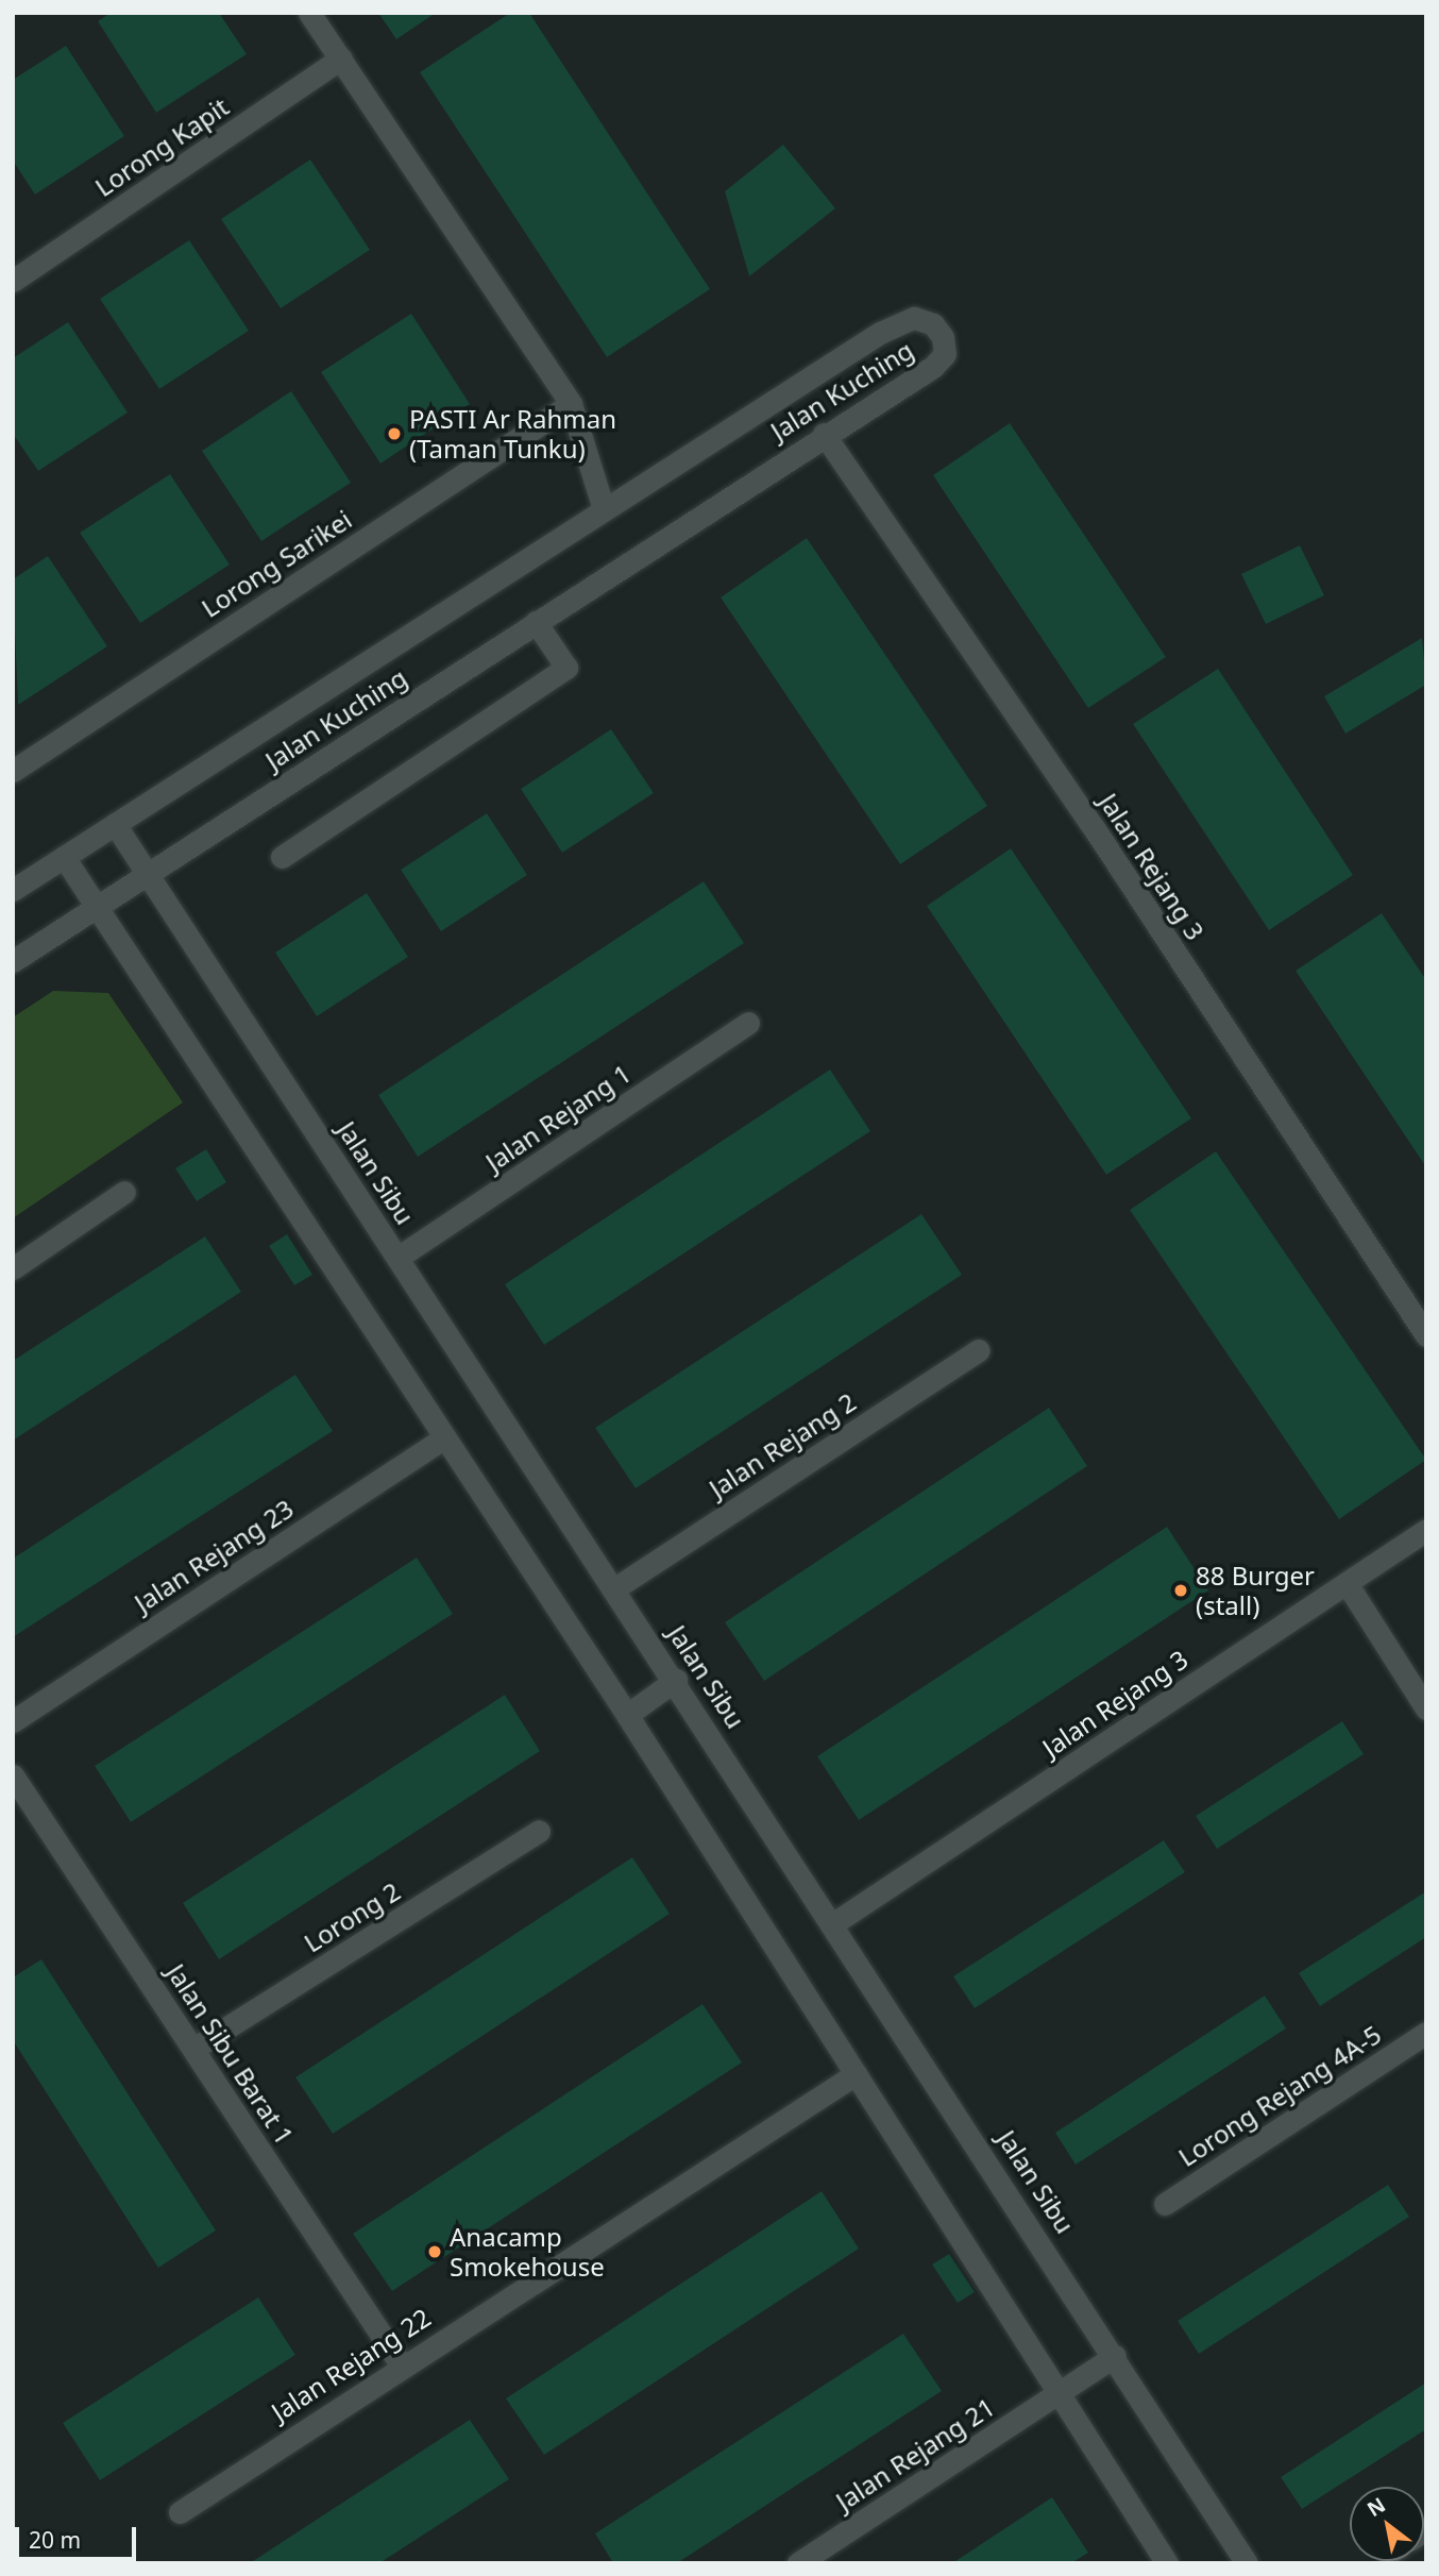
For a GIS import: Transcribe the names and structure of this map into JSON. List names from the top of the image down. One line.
{"streets":{"street":["Lorong Kapit","Jalan Kuching","Lorong Sarikei","Jalan Rejang 3","Jalan Rejang 1","Jalan Sibu","Jalan Rejang 2","Jalan Rejang 23","Lorong 2","Jalan Sibu Barat 1","Lorong Rejang 4A-5","Jalan Rejang 22","Jalan Rejang 21"]},"crossings":[["Jalan Kuching","Jalan Rejang 3"],["Jalan Kuching","Jalan Sibu"],["Jalan Rejang 3","Jalan Sibu"],["Jalan Rejang 1","Jalan Sibu"],["Jalan Sibu","Jalan Rejang 2"],["Jalan Sibu","Jalan Rejang 21"],["Lorong 2","Jalan Sibu Barat 1"],["Jalan Sibu Barat 1","Jalan Rejang 22"]],"places":["PASTI Ar Rahman (Taman Tunku)","88 Burger (stall)","Anacamp Smokehouse"],"scale_bar":"20 m","north":"top left"}
